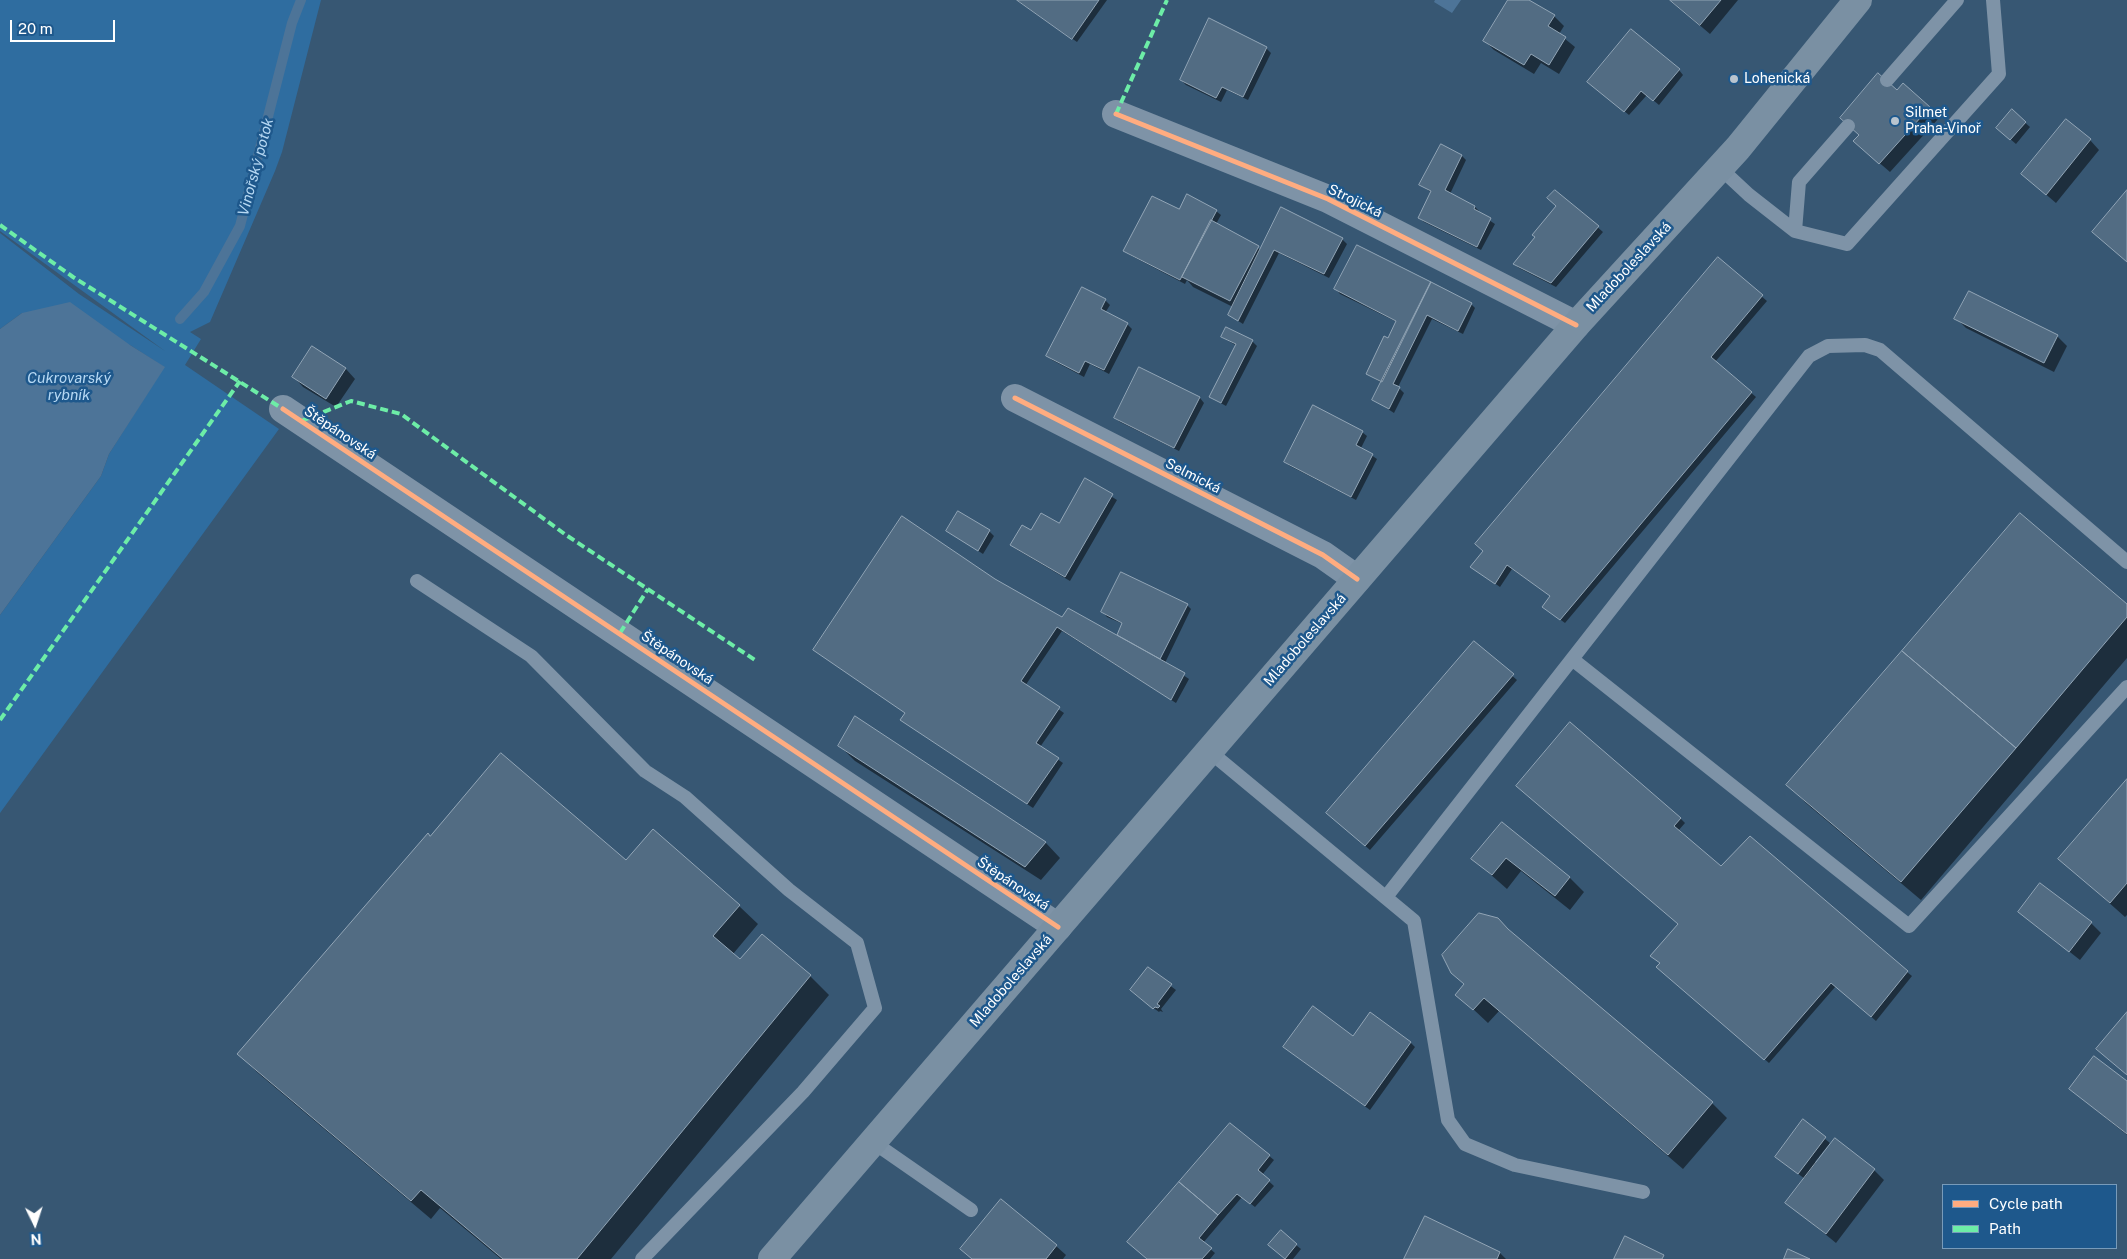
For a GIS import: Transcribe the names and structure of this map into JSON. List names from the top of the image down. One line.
{"streets":{"main road":["Mladoboleslavská"],"street":["Strojická","Štěpánovská","Selmická"]},"crossings":[["Strojická","Mladoboleslavská"],["Mladoboleslavská","Štěpánovská"],["Mladoboleslavská","Selmická"]],"water":["Vinořský potok","Cukrovarský rybník"],"places":["Lohenická","Silmet Praha-Vinoř"],"legend":["Cycle path","Path"],"scale_bar":"20 m","north":"bottom"}
